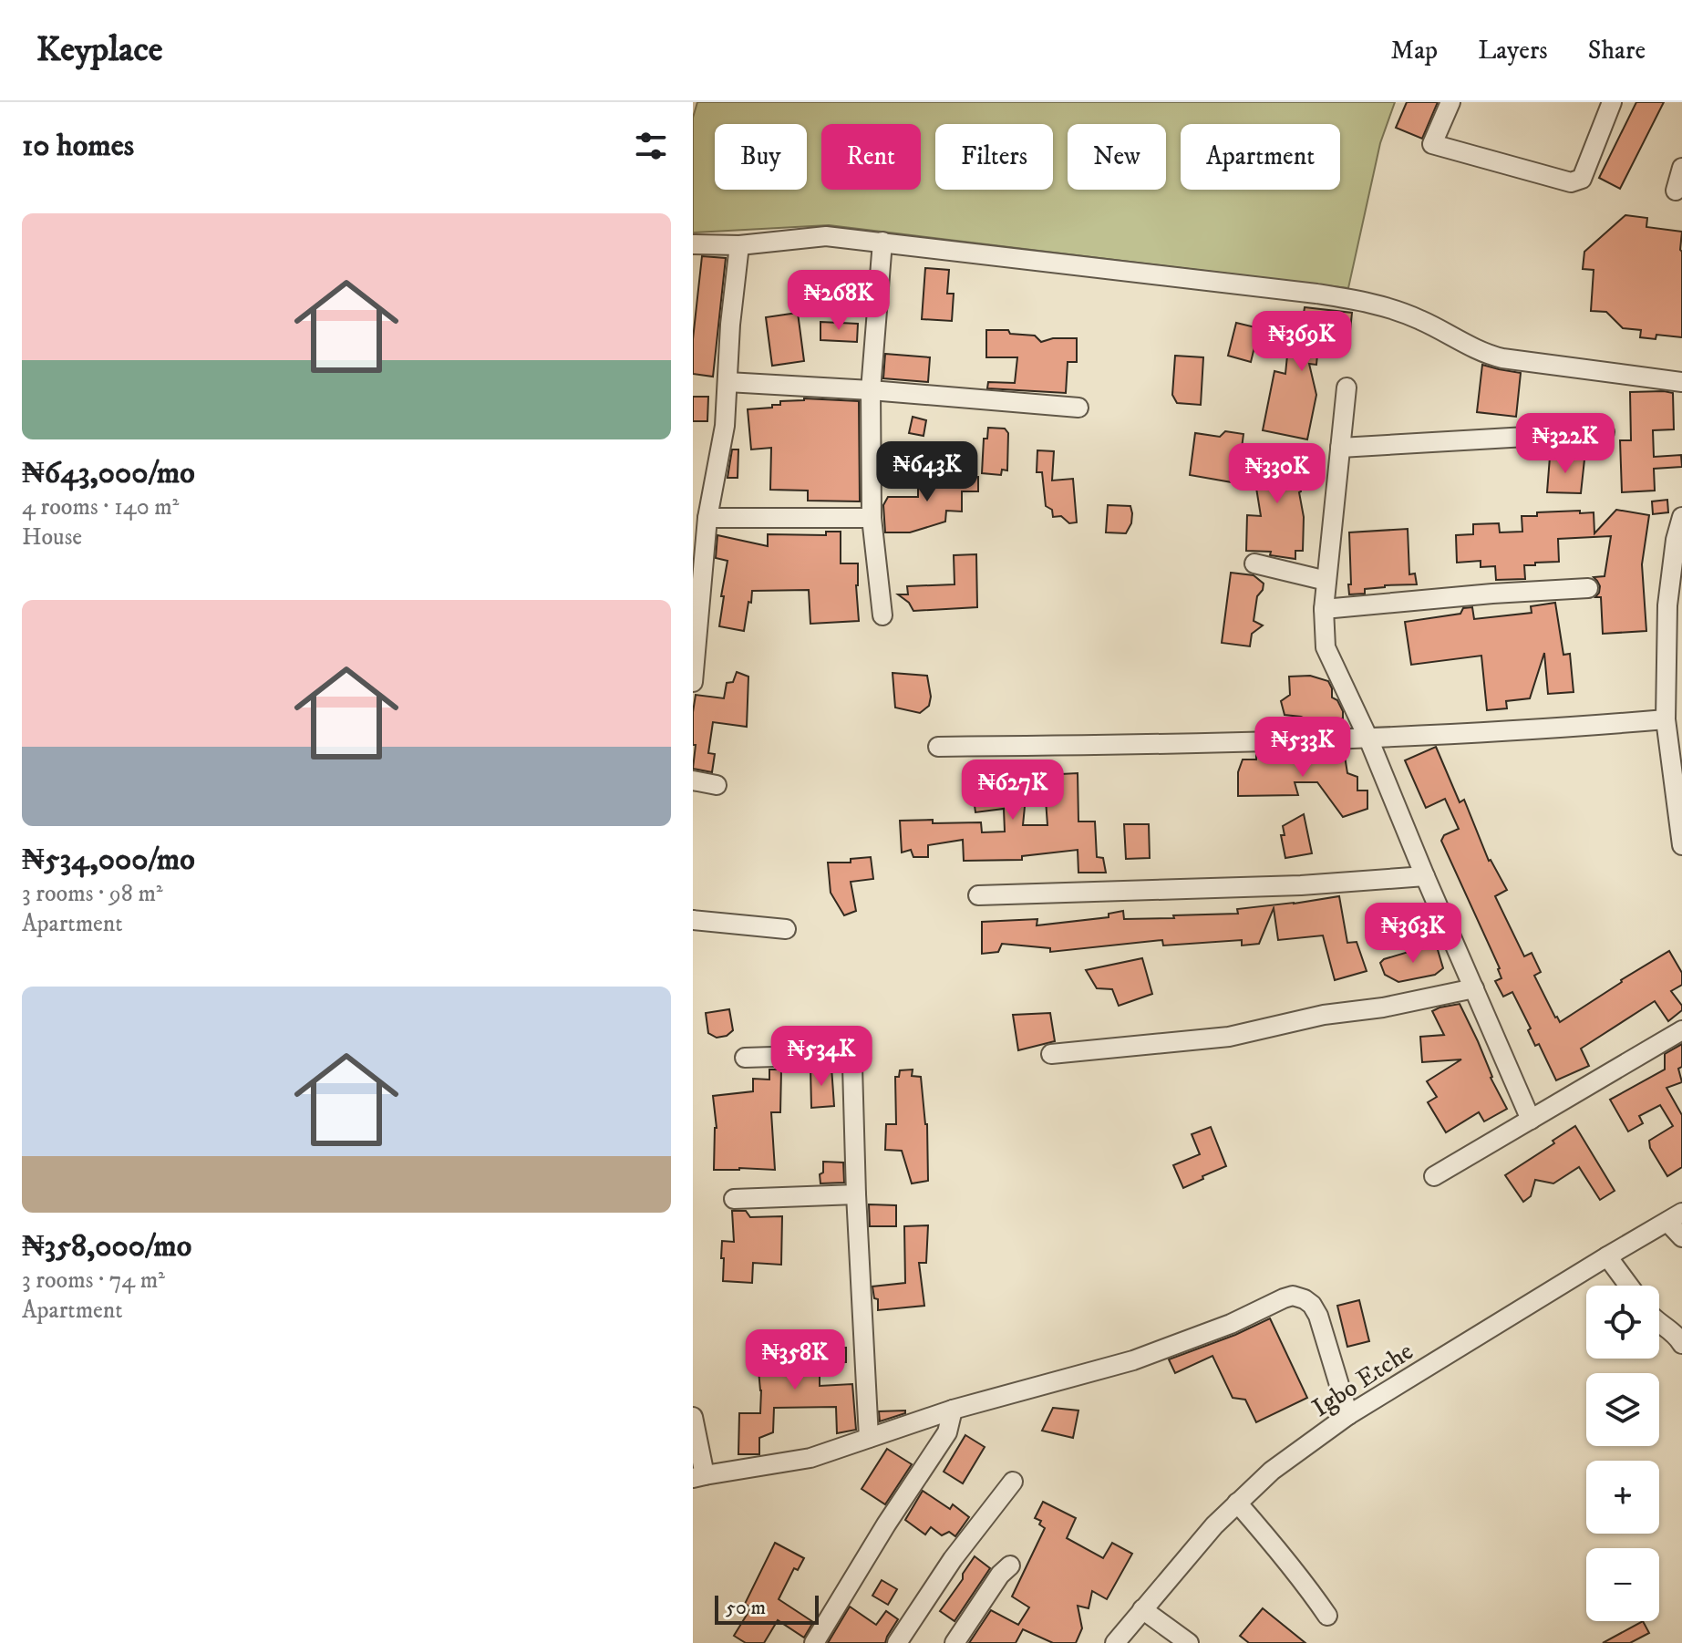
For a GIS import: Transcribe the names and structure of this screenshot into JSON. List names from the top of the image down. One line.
{"streets":{"street":["Igbo Etche"]},"scale_bar":"50 m","page":{"header":"Keyplace","nav":["Map","Layers","Share"],"heading":"10 homes","chip":["Buy","Rent","Filters","New","Apartment"],"list":[{"name":"₦643,000/mo","note":"4 rooms · 140 m² · House"},{"name":"₦534,000/mo","note":"3 rooms · 98 m² · Apartment"},{"name":"₦358,000/mo","note":"3 rooms · 74 m² · Apartment"}],"price":["₦268K","₦369K","₦322K","₦643K","₦330K","₦533K","₦627K","₦363K","₦534K","₦358K"],"map_buttons":["+","−"],"scale":"50 m"}}
